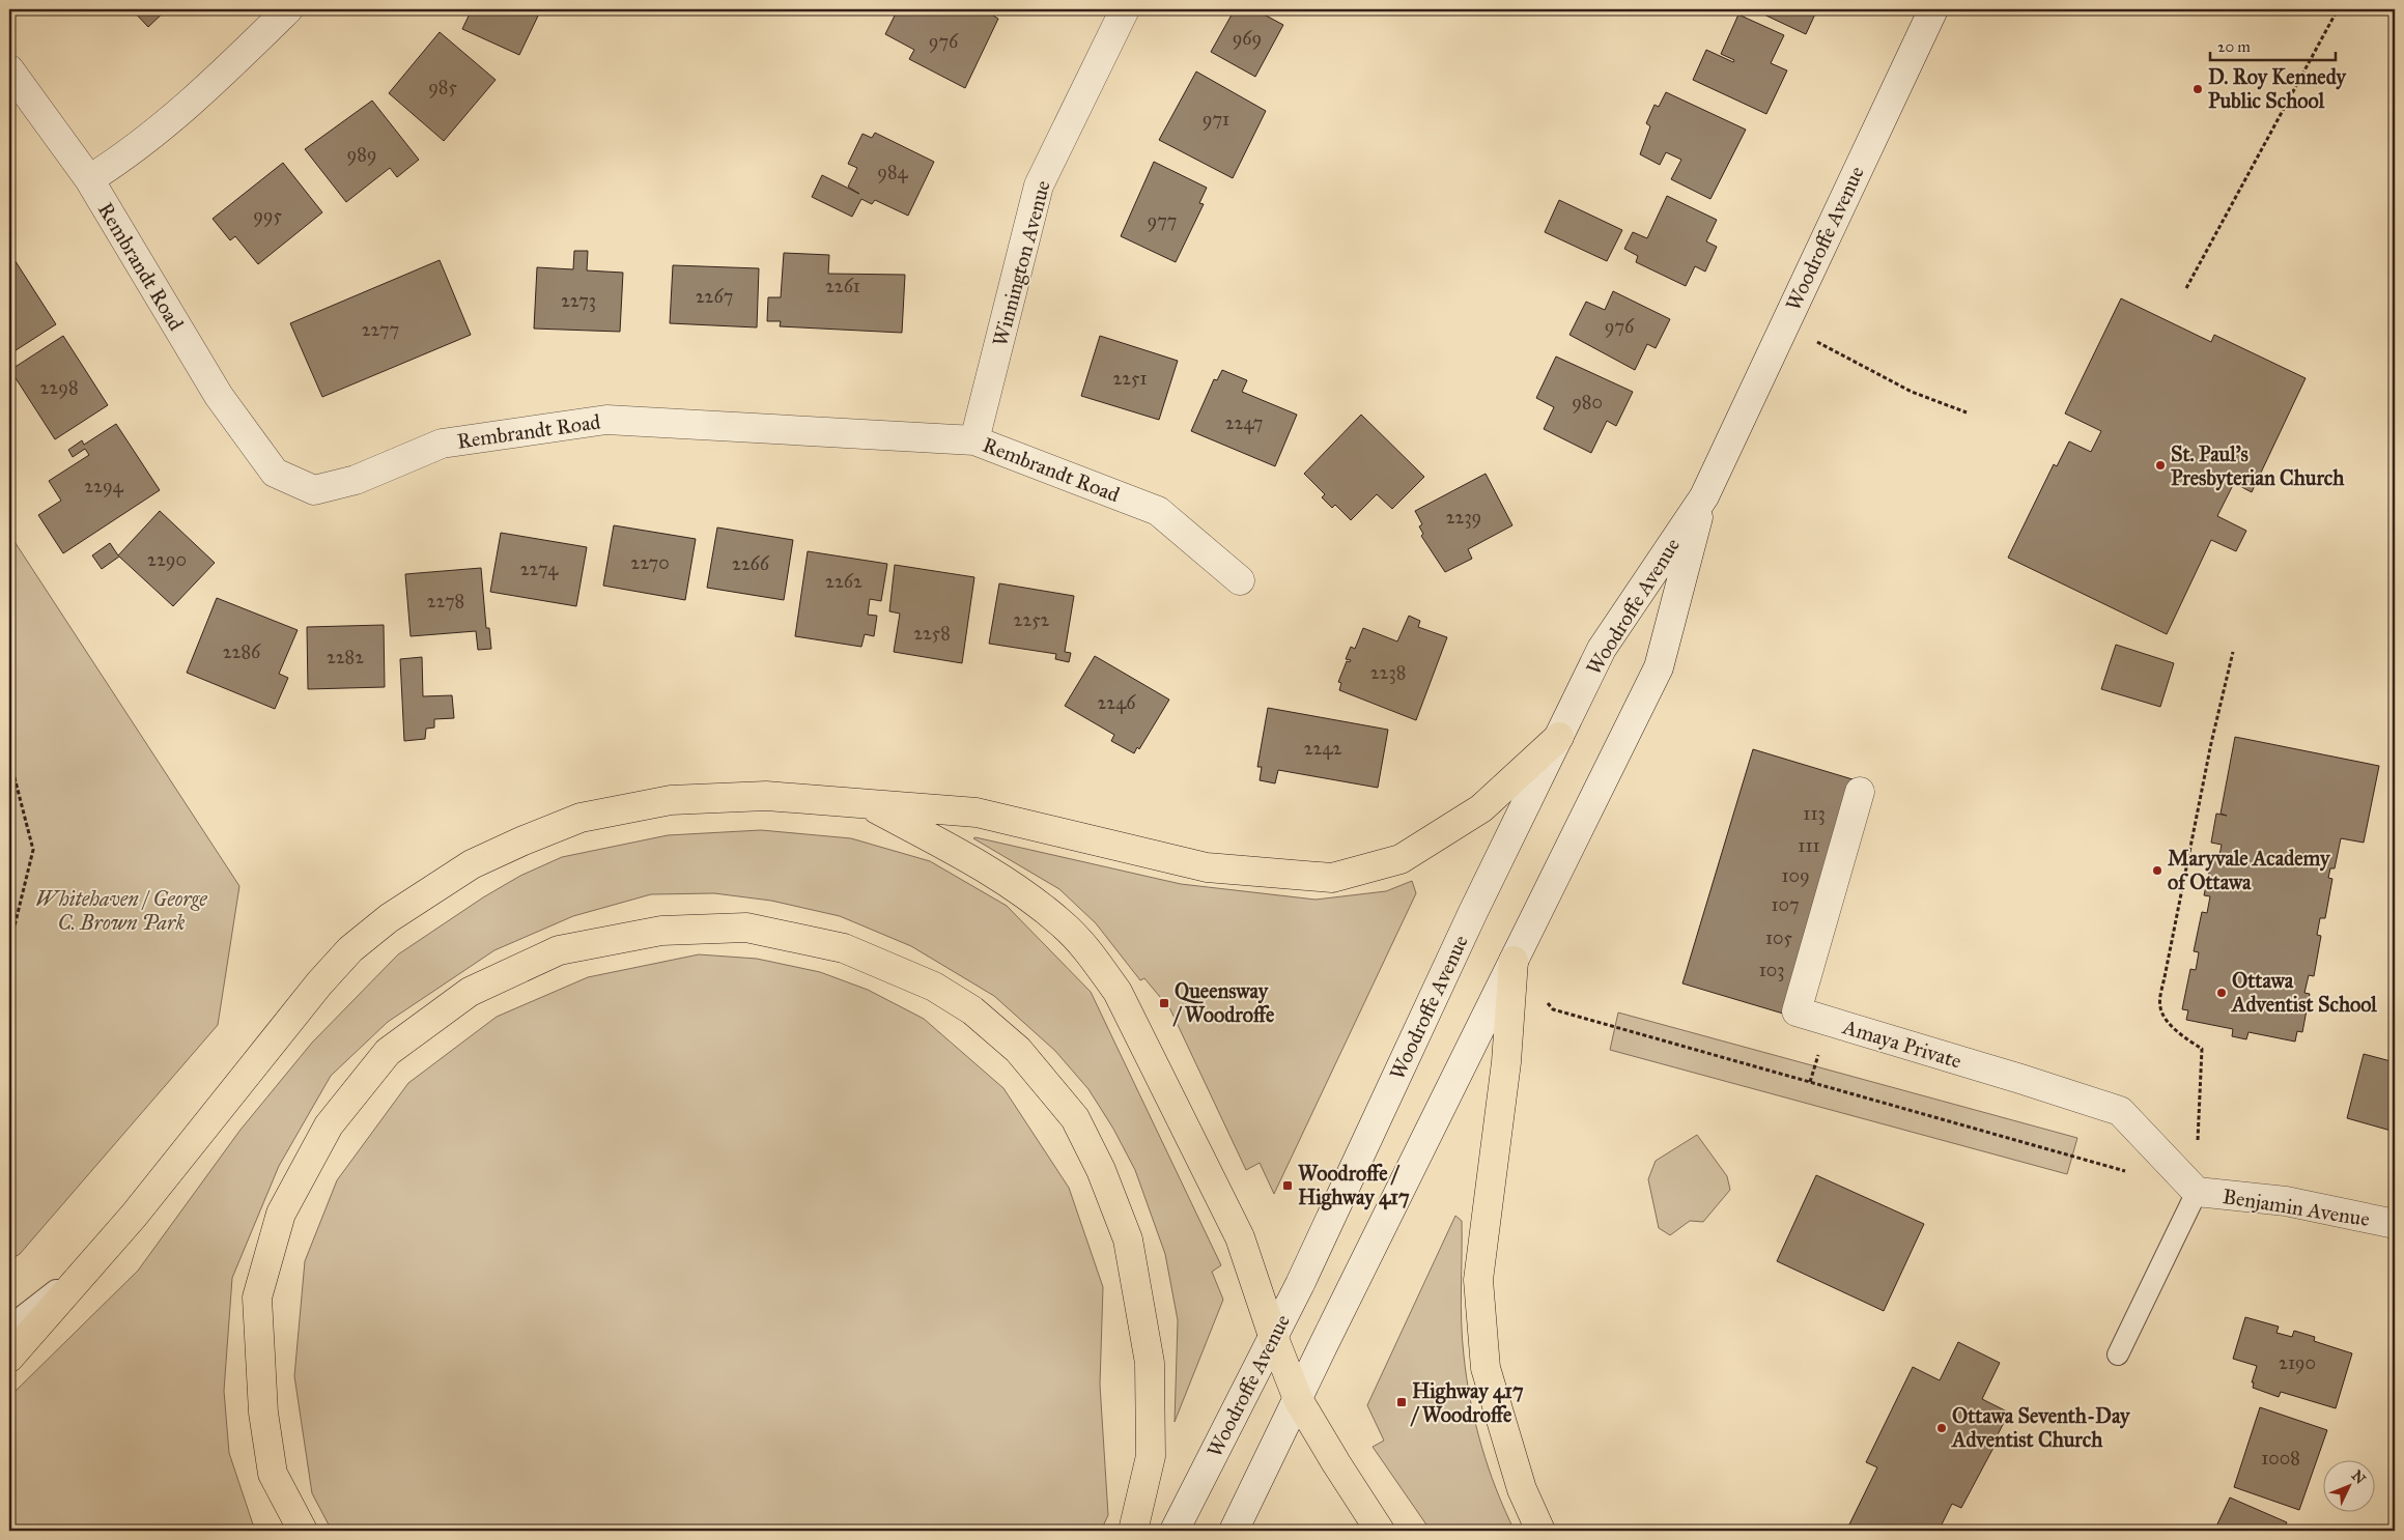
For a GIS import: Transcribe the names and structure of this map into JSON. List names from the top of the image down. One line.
{"streets":{"street":["Woodroffe Avenue","Winnington Avenue","Rembrandt Road","Amaya Private","Benjamin Avenue"]},"crossings":[["Winnington Avenue","Rembrandt Road"],["Amaya Private","Benjamin Avenue"]],"parks":["Whitehaven / George C. Brown Park"],"places":{"other":["D. Roy Kennedy Public School","St. Paul’s Presbyterian Church","Maryvale Academy of Ottawa","Ottawa Adventist School","Ottawa Seventh-Day Adventist Church"],"transit":["Queensway / Woodroffe","Woodroffe / Highway 417","Highway 417 / Woodroffe"]},"house_numbers":["969","976","985","971","989","984","995","977","2261","2267","2273","976","2277","2251","2298","980","2247","2294","2239","2290","2270","2266","2274","2262","2278","2252","2258","2286","2282","2238","2246","2242","113","111","109","107","105","103","2190","1008"],"scale_bar":"20 m","north":"top right"}
